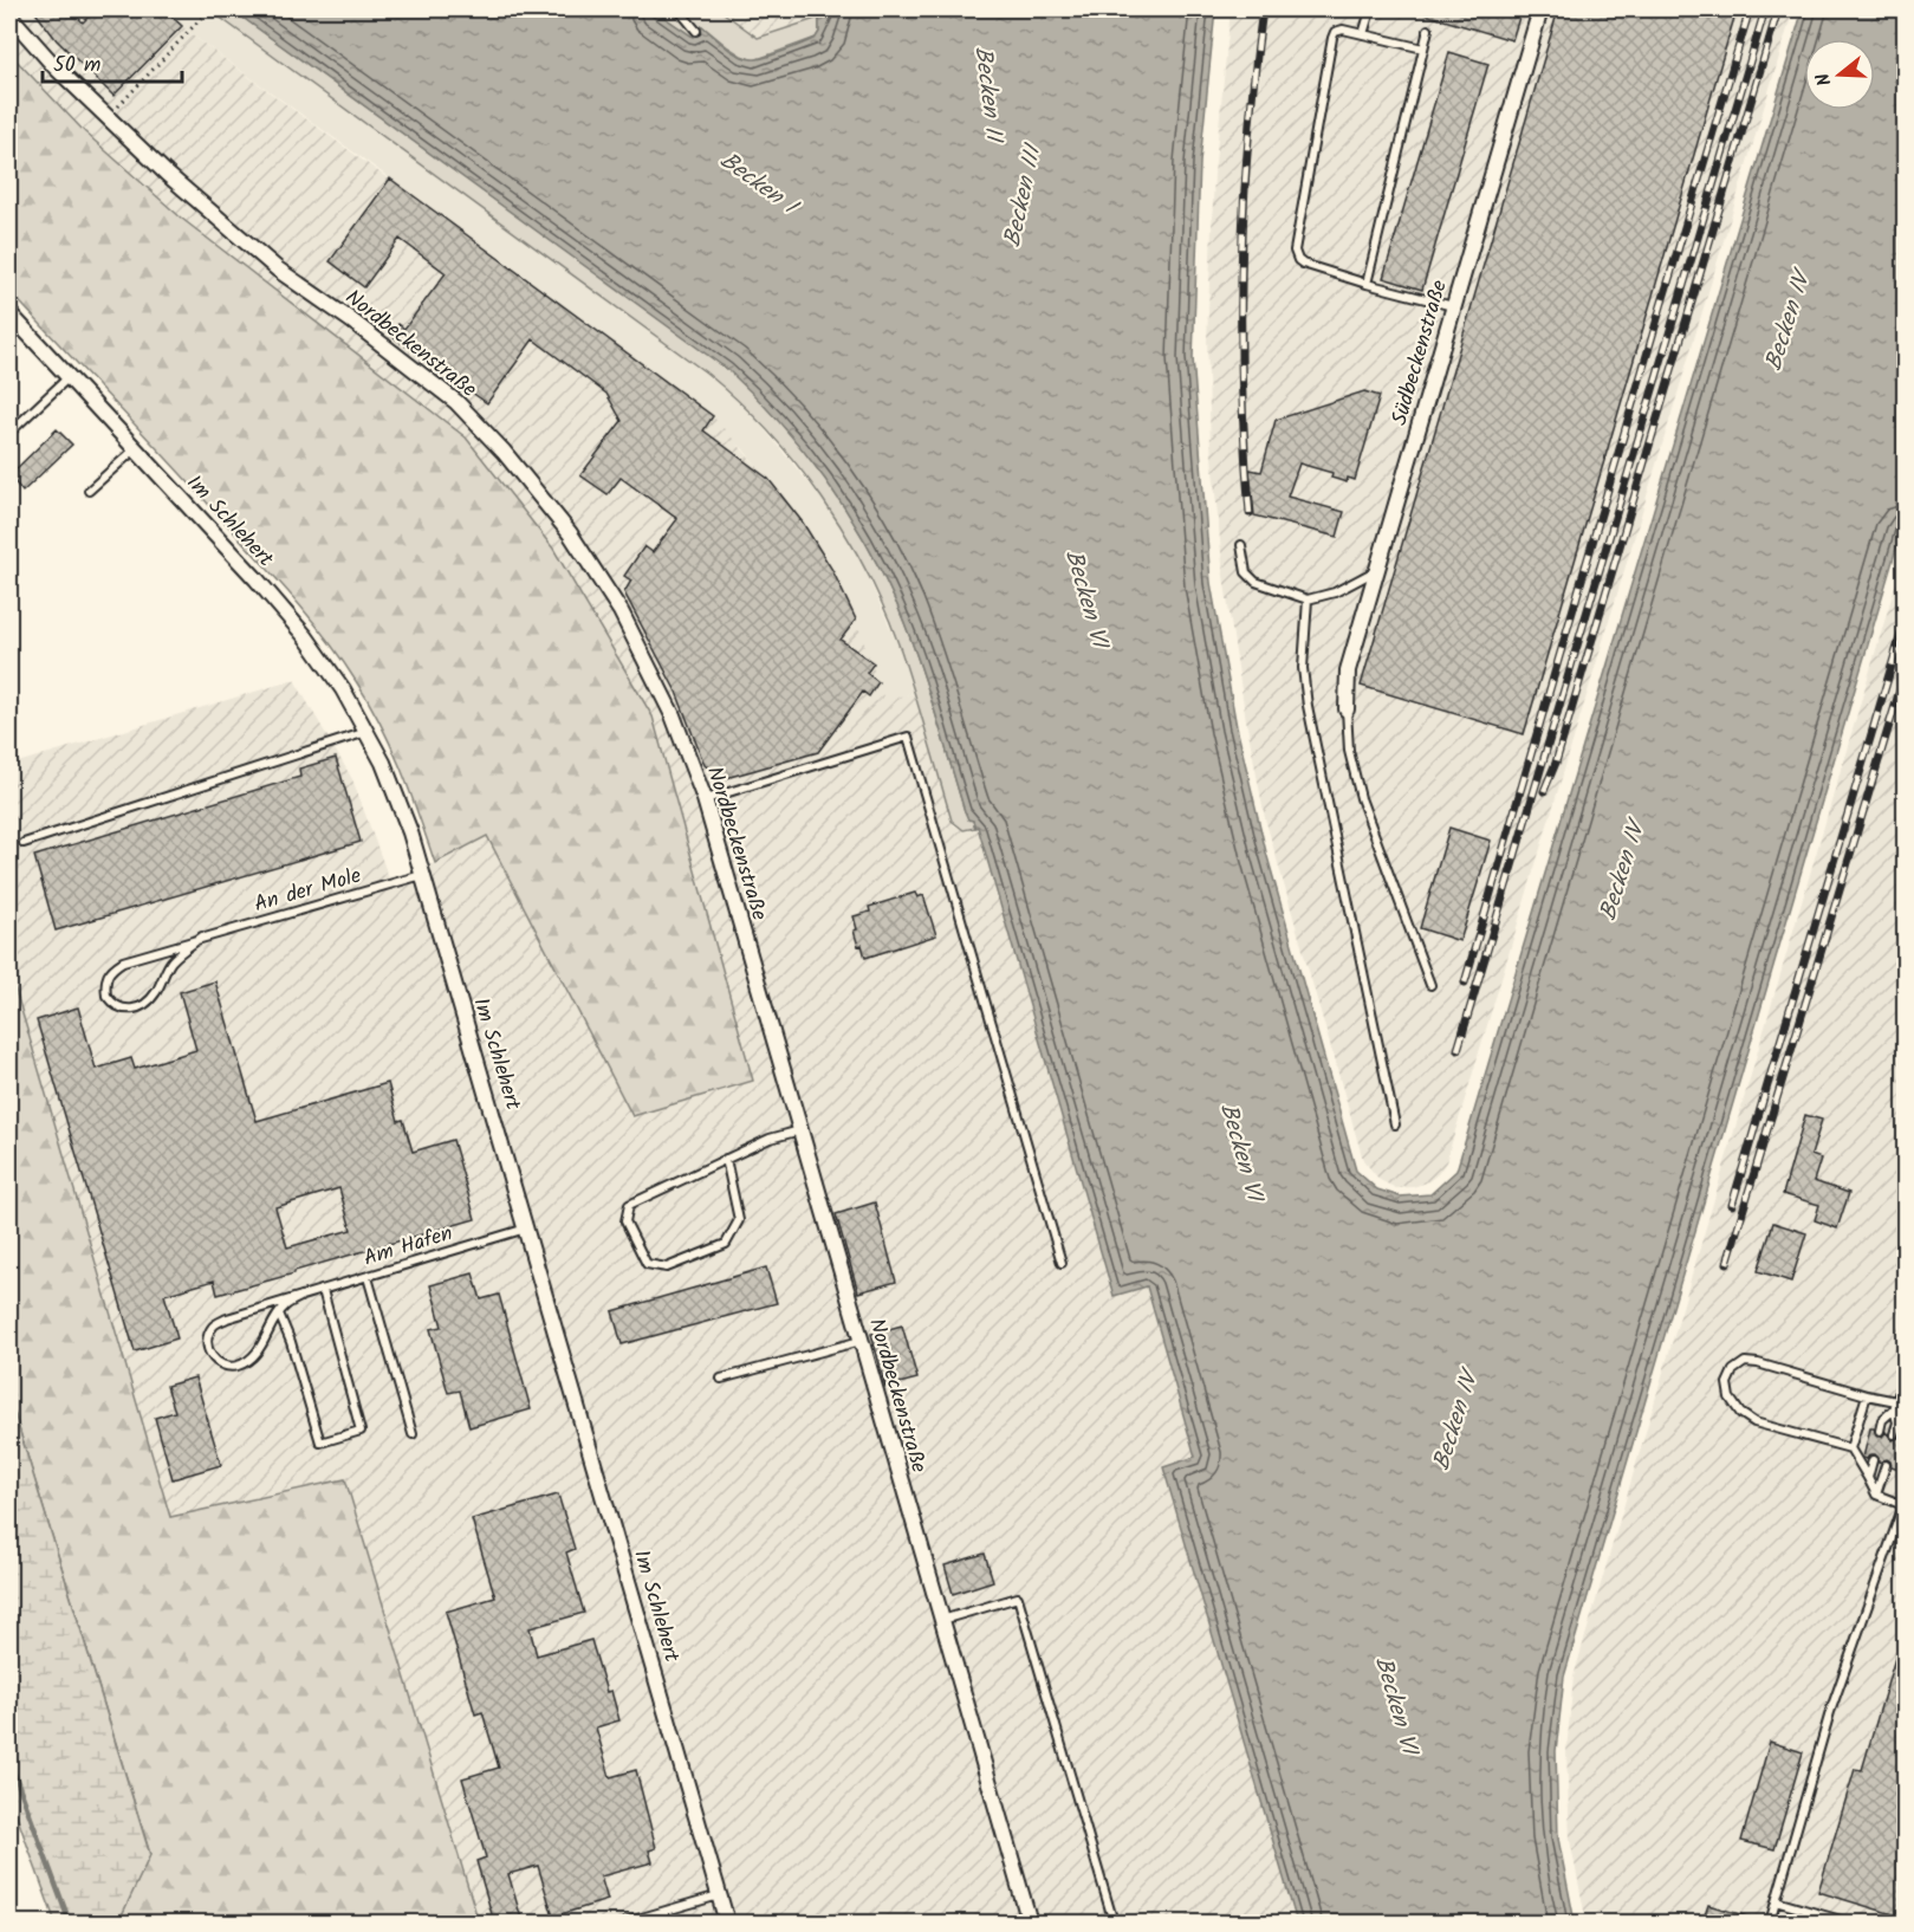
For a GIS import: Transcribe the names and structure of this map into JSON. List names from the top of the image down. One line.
{"streets":{"street":["Nordbeckenstraße","Südbeckenstraße","Im Schlehert"],"lane":["An der Mole","Am Hafen"]},"crossings":[["Im Schlehert","An der Mole"],["Im Schlehert","Am Hafen"]],"water":["Becken II","Becken I","Becken III","Becken IV","Becken VI"],"scale_bar":"50 m","north":"left"}
